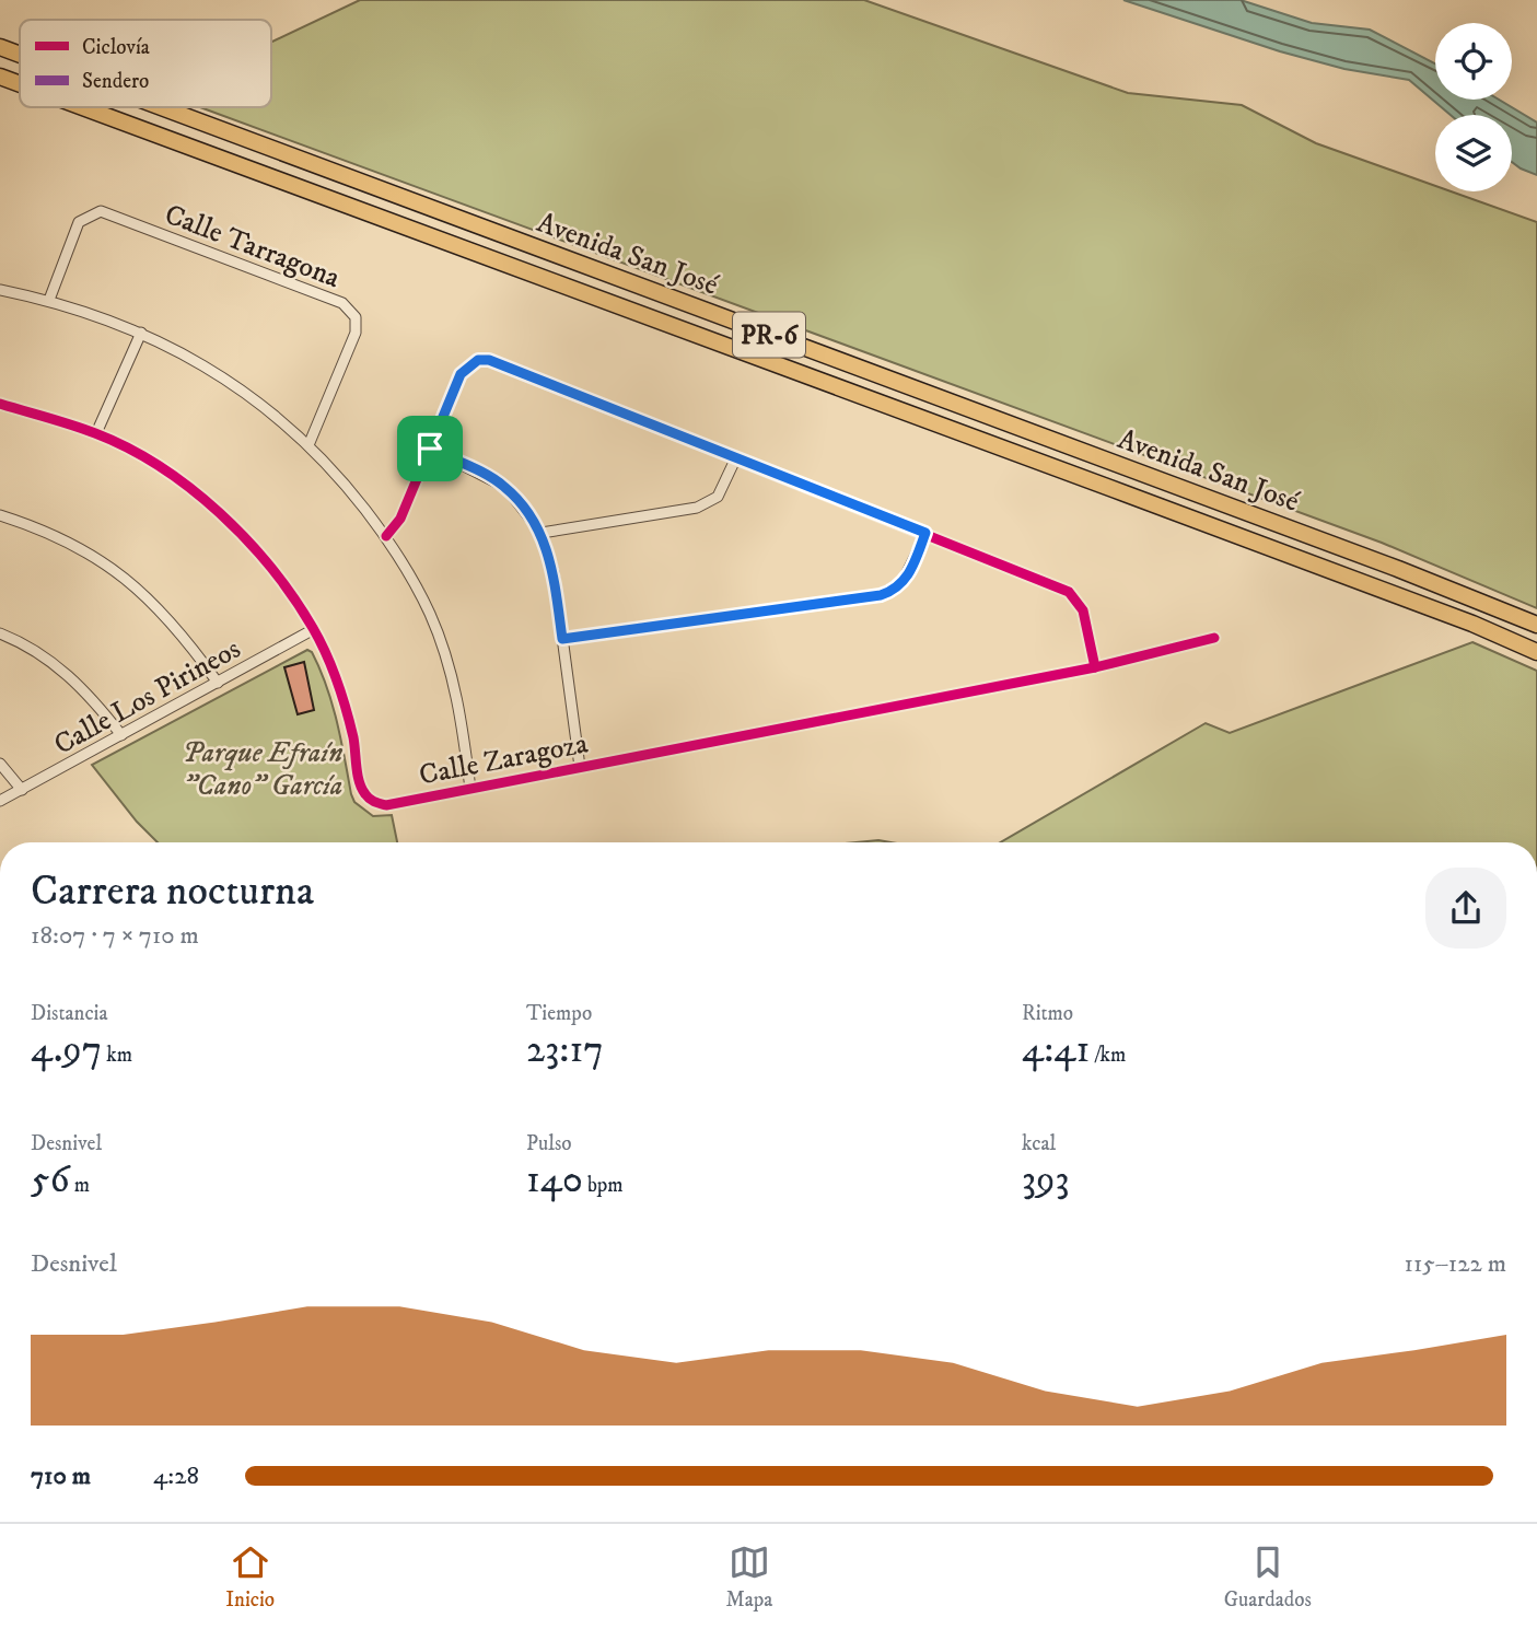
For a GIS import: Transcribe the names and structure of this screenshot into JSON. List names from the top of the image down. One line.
{"streets":{"main road":["Avenida San José","PR-6"],"street":["Calle Tarragona","Calle Los Pirineos","Calle Zaragoza"]},"crossings":[["Calle Los Pirineos","Calle Zaragoza"]],"parks":["Parque Efraín \"Cano\" García"],"legend":["Ciclovía","Sendero"],"page":{"heading":["Carrera nocturna","18:07 · 7 × 710 m"],"stats":[["Distancia","4.97 km"],["Tiempo","23:17"],["Ritmo","4:41 /km"],["Desnivel","56 m"],["Pulso","140 bpm"],["kcal","393"]],"chart":["Desnivel","115–122 m"],"list":[{"name":"710 m","note":"4:28"}],"tabs":["Inicio","Mapa","Guardados"]}}
